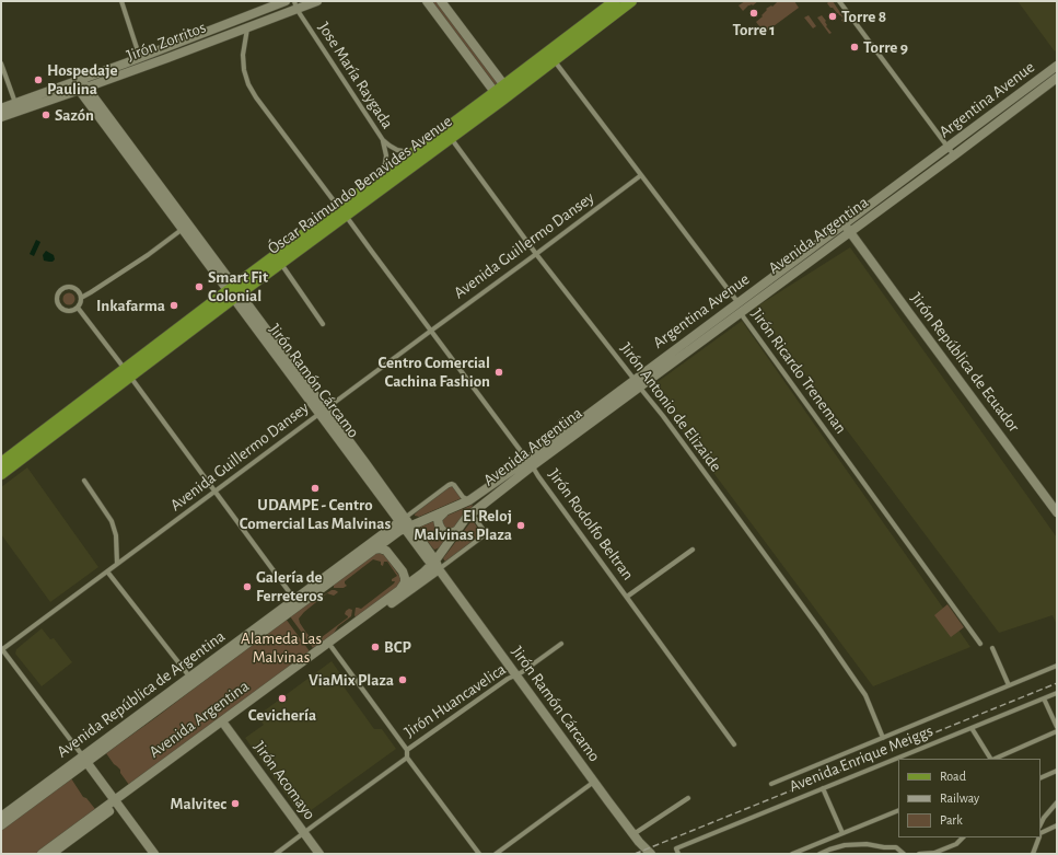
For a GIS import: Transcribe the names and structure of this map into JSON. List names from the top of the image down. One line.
{"streets":{"main road":["Jirón Zorritos","Argentina Avenue","Óscar Raimundo Benavides Avenue","Avenida Argentina","Jirón República de Ecuador","Jirón Ramón Cárcamo","Avenida República de Argentina","Jirón Acomayo"],"street":["Jose María Raygada","Avenida Guillermo Dansey","Jirón Ricardo Treneman","Jirón Antonio de Elizaide","Jirón Rodolfo Beltran","Jirón Huancavelica","Avenida Enrique Meiggs"]},"crossings":[["Jirón Zorritos","Jose María Raygada"],["Jirón Zorritos","Jirón Ramón Cárcamo"],["Jirón Zorritos","Jirón Rodolfo Beltran"],["Jose María Raygada","Óscar Raimundo Benavides Avenue"],["Argentina Avenue","Avenida Argentina"],["Argentina Avenue","Jirón República de Ecuador"],["Argentina Avenue","Jirón Ricardo Treneman"],["Argentina Avenue","Jirón Antonio de Elizaide"],["Argentina Avenue","Jirón Rodolfo Beltran"],["Óscar Raimundo Benavides Avenue","Jirón Ricardo Treneman"],["Óscar Raimundo Benavides Avenue","Jirón Ramón Cárcamo"],["Óscar Raimundo Benavides Avenue","Jirón Antonio de Elizaide"],["Óscar Raimundo Benavides Avenue","Jirón Rodolfo Beltran"],["Avenida Argentina","Jirón República de Ecuador"],["Avenida Argentina","Jirón Ricardo Treneman"],["Avenida Argentina","Jirón Ramón Cárcamo"],["Avenida Argentina","Jirón Antonio de Elizaide"],["Avenida Argentina","Jirón Rodolfo Beltran"],["Avenida Argentina","Avenida República de Argentina"],["Avenida Guillermo Dansey","Jirón Ricardo Treneman"],["Avenida Guillermo Dansey","Jirón Ramón Cárcamo"],["Avenida Guillermo Dansey","Jirón Antonio de Elizaide"],["Avenida Guillermo Dansey","Jirón Rodolfo Beltran"],["Jirón Ramón Cárcamo","Avenida República de Argentina"],["Jirón Ramón Cárcamo","Jirón Huancavelica"],["Jirón Huancavelica","Jirón Acomayo"]],"parks":["Alameda Las Malvinas"],"places":["Torre 1","Torre 8","Torre 9","Hospedaje Paulina","Sazón","Smart Fit Colonial","Inkafarma","Centro Comercial Cachina Fashion","UDAMPE - Centro Comercial Las Malvinas","El Reloj Malvinas Plaza","Galería de Ferreteros","BCP","ViaMix Plaza","Cevichería","Malvitec"],"legend":["Road","Railway","Park"]}
